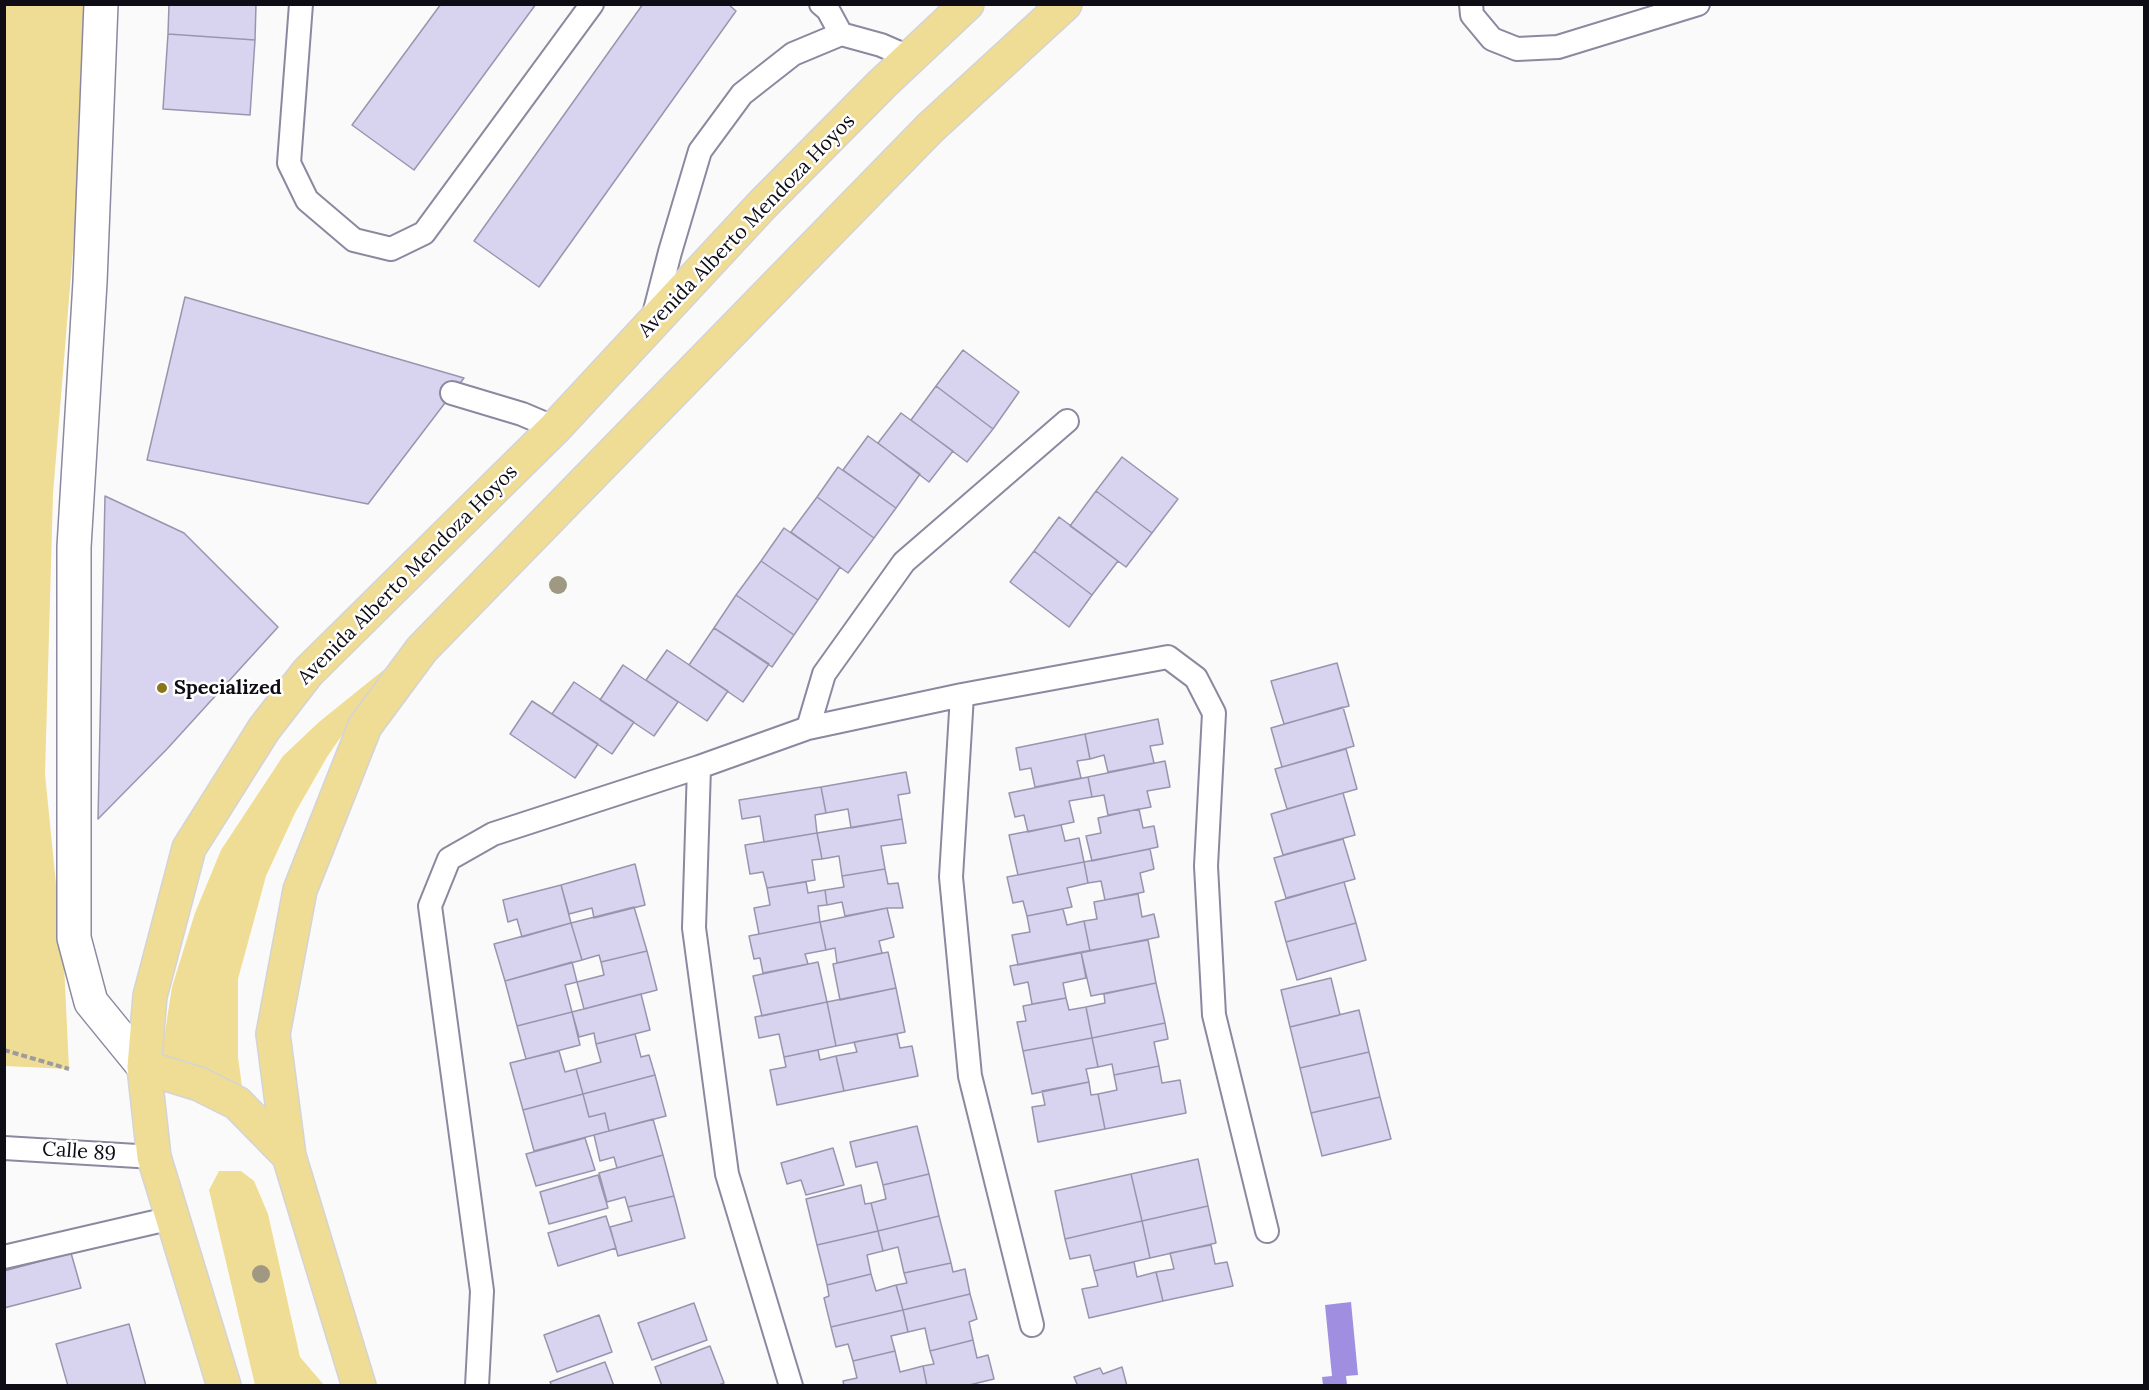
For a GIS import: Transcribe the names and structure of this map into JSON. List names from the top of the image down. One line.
{"streets":{"main road":["Avenida Alberto Mendoza Hoyos"],"lane":["Calle 89"]},"crossings":[["Avenida Alberto Mendoza Hoyos","Calle 89"]],"places":["Specialized"]}
